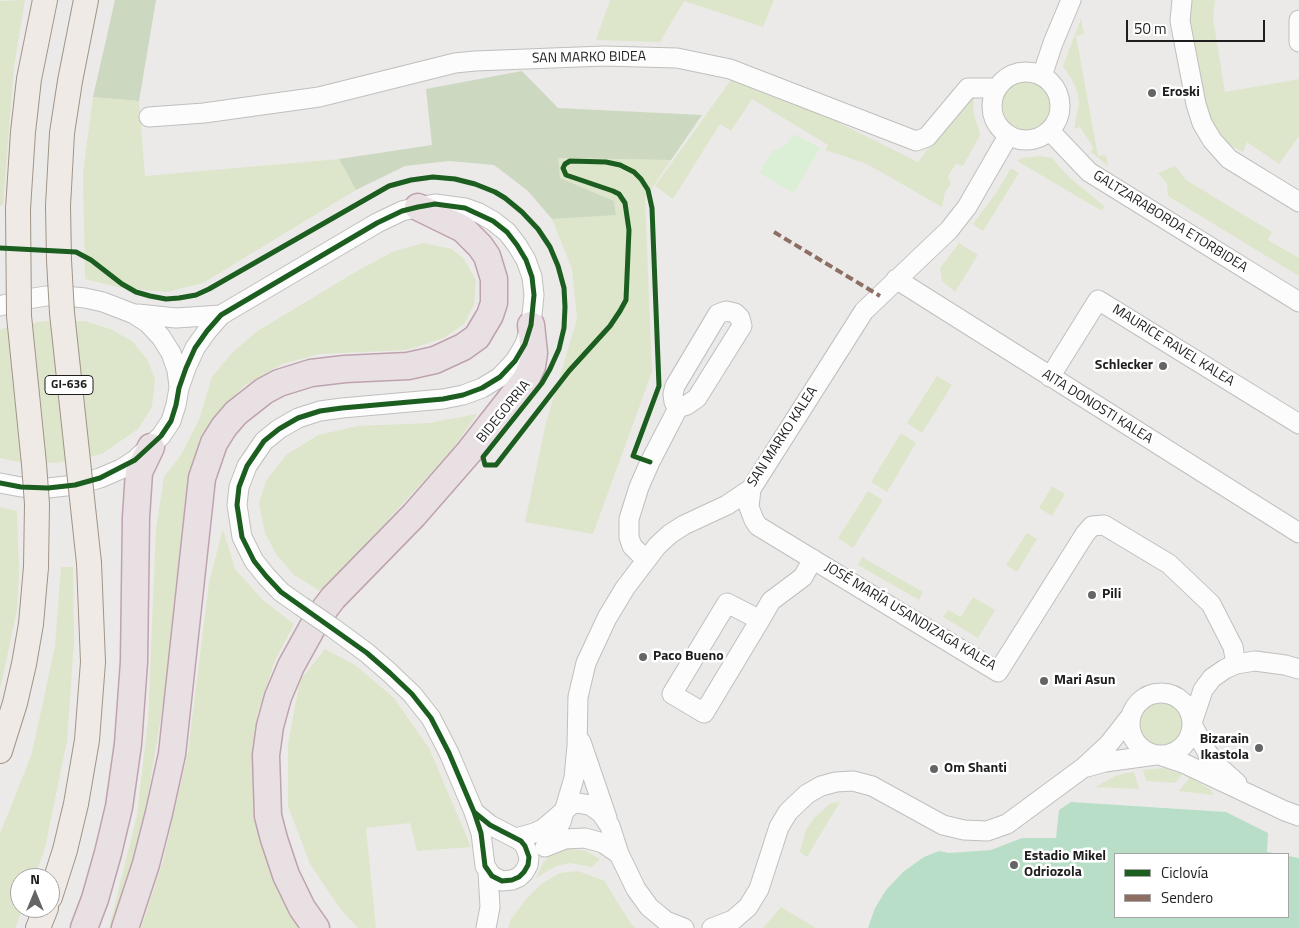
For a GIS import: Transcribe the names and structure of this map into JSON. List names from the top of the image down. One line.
{"streets":{"main road":["GI-636"],"street":["SAN MARKO BIDEA","GALTZARABORDA ETORBIDEA","MAURICE RAVEL KALEA","AITA DONOSTI KALEA","SAN MARKO KALEA","JOSÉ MARÍA USANDIZAGA KALEA"],"cycle path":["BIDEGORRIA"]},"crossings":[["SAN MARKO BIDEA","GALTZARABORDA ETORBIDEA"],["SAN MARKO BIDEA","SAN MARKO KALEA"],["GALTZARABORDA ETORBIDEA","SAN MARKO KALEA"],["MAURICE RAVEL KALEA","AITA DONOSTI KALEA"],["AITA DONOSTI KALEA","SAN MARKO KALEA"],["SAN MARKO KALEA","JOSÉ MARÍA USANDIZAGA KALEA"]],"places":["Eroski","Schlecker","Pili","Paco Bueno","Mari Asun","Bizarain Ikastola","Om Shanti","Estadio Mikel Odriozola"],"legend":["Ciclovía","Sendero"],"scale_bar":"50 m","north":"top"}
